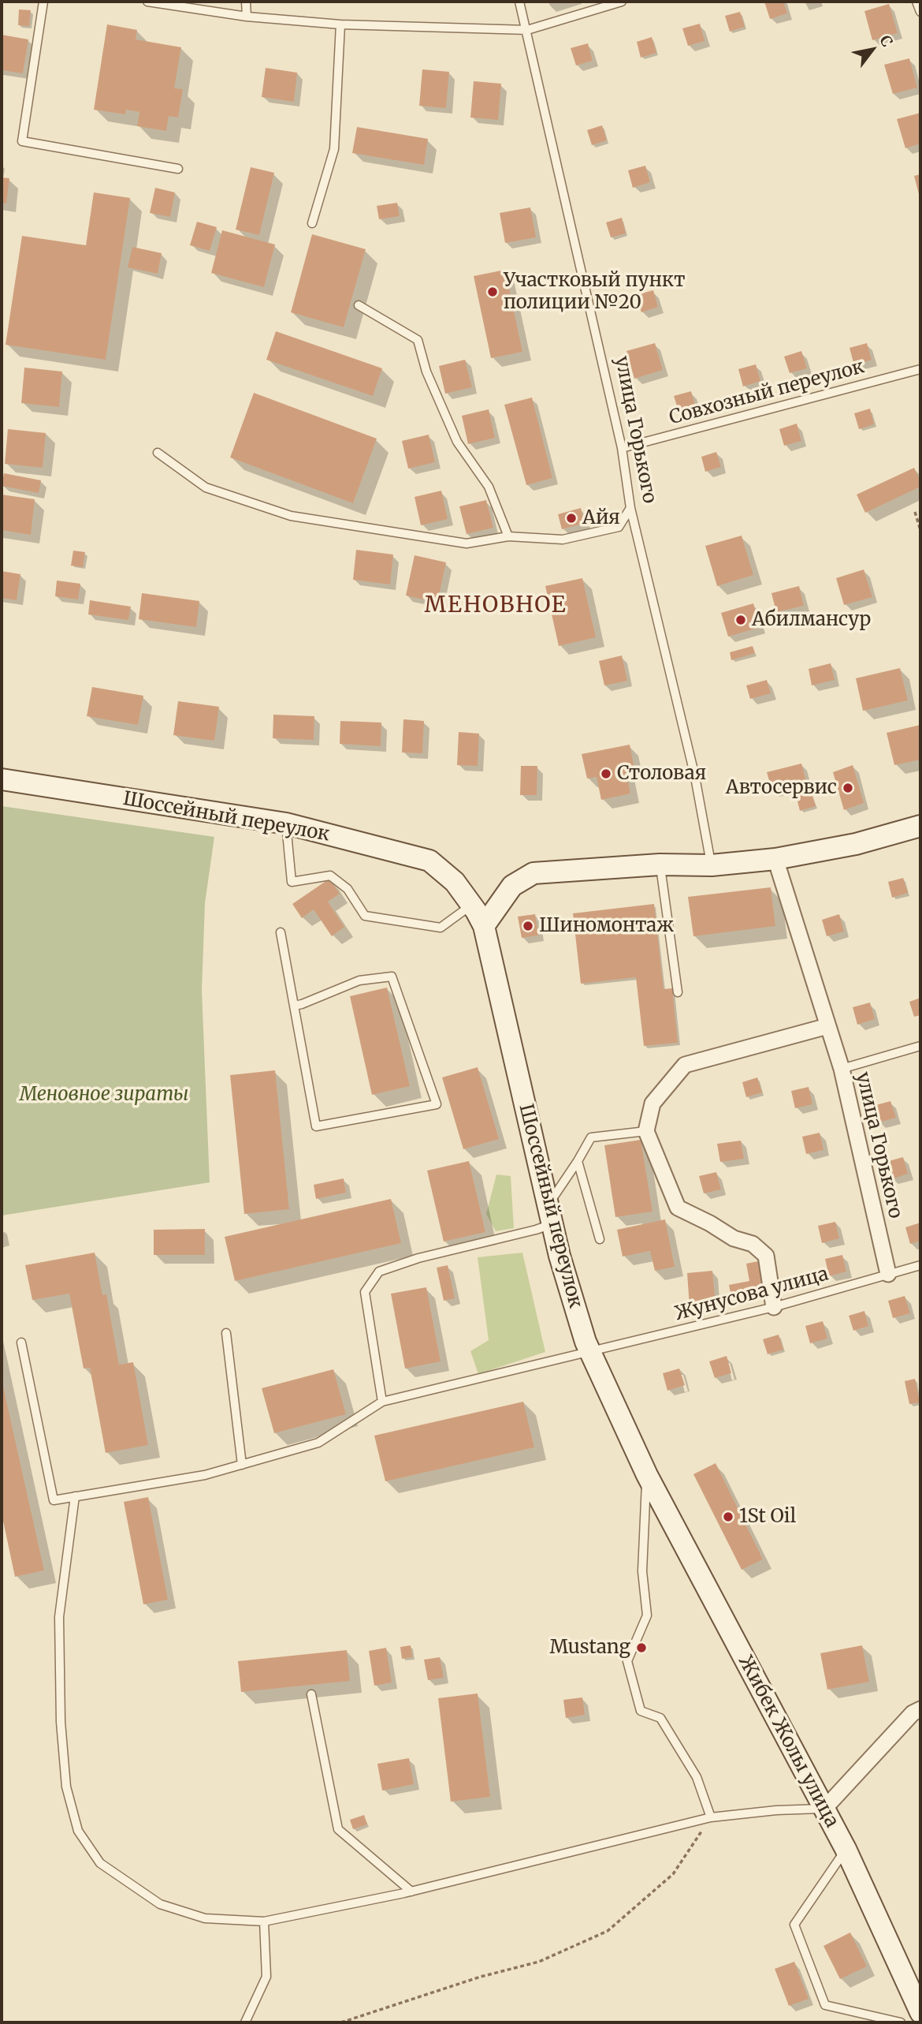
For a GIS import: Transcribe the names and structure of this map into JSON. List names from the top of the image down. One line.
{"streets":{"main road":["Шоссейный переулок","Жибек Жолы улица"],"street":["улица Горького"],"lane":["Совхозный переулок","Жунусова улица"]},"crossings":[["Совхозный переулок","улица Горького"],["улица Горького","Жунусова улица"],["Шоссейный переулок","Жунусова улица"],["Шоссейный переулок","Жибек Жолы улица"]],"districts":["МЕНОВНОЕ"],"parks":["Меновное зираты"],"places":["Участковый пункт полиции №20","Айя","Абилмансур","Столовая","Автосервис","Шиномонтаж","1St Oil","Mustang"],"north":"top right"}
